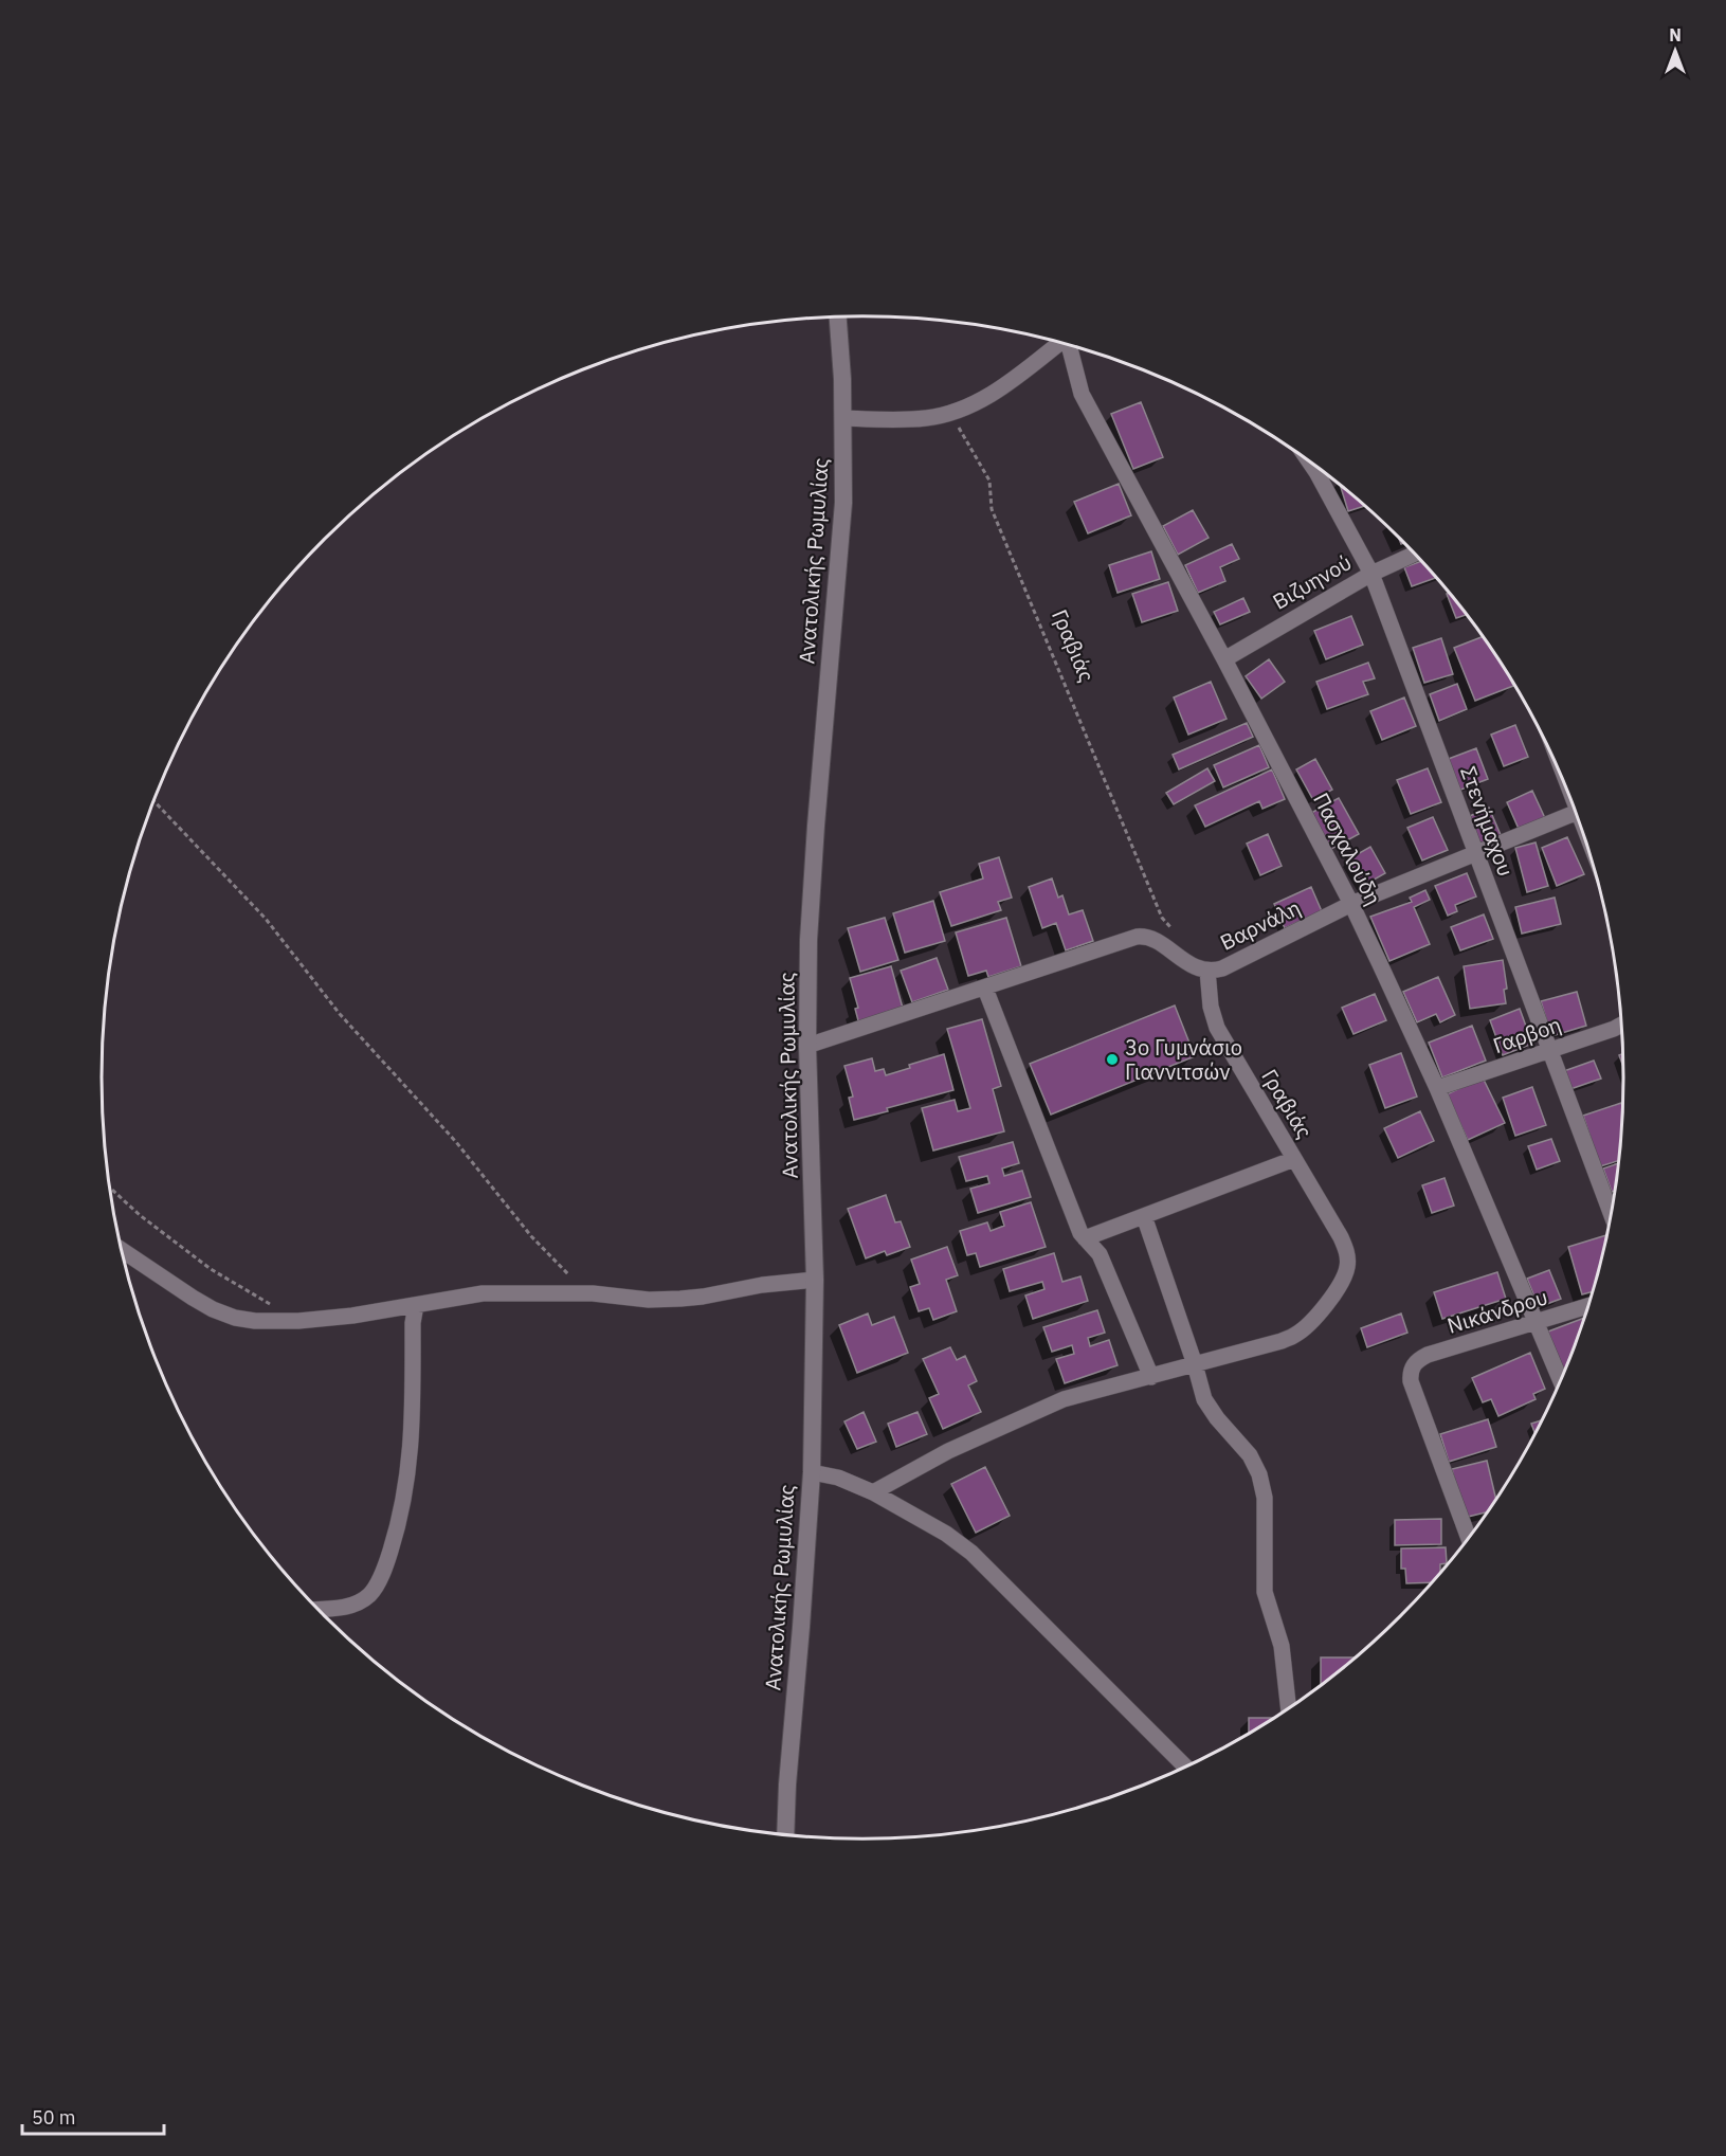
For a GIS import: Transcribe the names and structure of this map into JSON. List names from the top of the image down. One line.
{"streets":{"street":["Ανατολικής Ρωμυλίας","Βιζυηνού","Γραβιάς","Στενήμαχου","Πασχαλούδη","Βαρνάλη","Γαρβοη","Νικάνδρου"]},"crossings":[["Ανατολικής Ρωμυλίας","Βαρνάλη"],["Βιζυηνού","Στενήμαχου"],["Βιζυηνού","Πασχαλούδη"],["Γραβιάς","Βαρνάλη"],["Στενήμαχου","Βαρνάλη"],["Στενήμαχου","Γαρβοη"],["Πασχαλούδη","Βαρνάλη"],["Πασχαλούδη","Γαρβοη"],["Πασχαλούδη","Νικάνδρου"]],"places":["3ο Γυμνάσιο Γιαννιτσών"],"scale_bar":"50 m","north":"top"}
